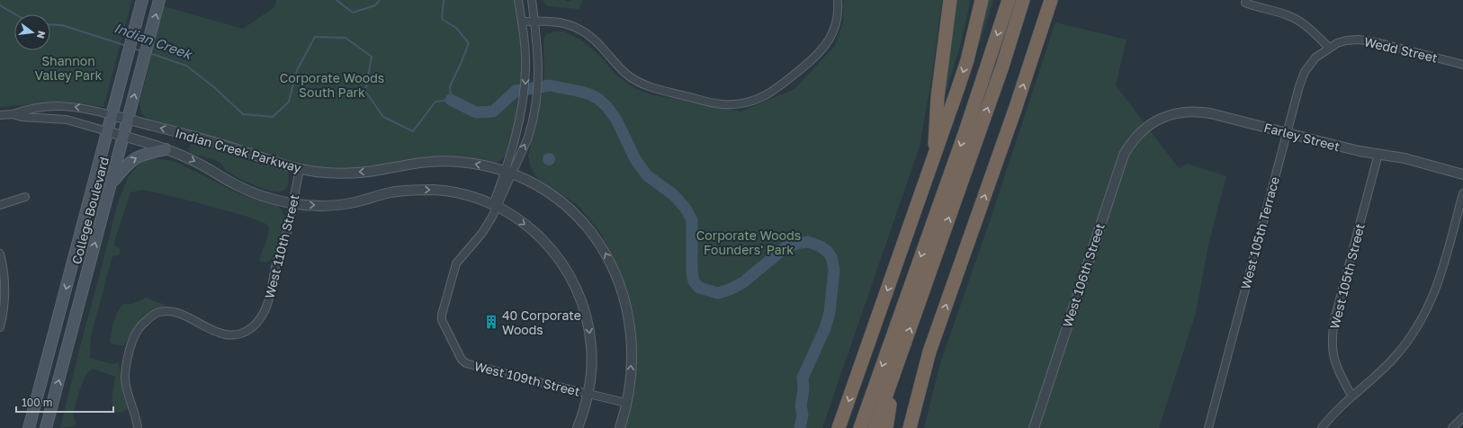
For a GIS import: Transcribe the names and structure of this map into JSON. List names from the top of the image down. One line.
{"streets":{"main road":["College Boulevard"],"street":["Wedd Street","Farley Street","Indian Creek Parkway","West 105th Terrace","West 110th Street","West 106th Street","West 105th Street","West 109th Street"]},"crossings":[["Wedd Street","West 105th Terrace"],["Farley Street","West 105th Terrace"],["Farley Street","West 106th Street"],["Farley Street","West 105th Street"],["Indian Creek Parkway","College Boulevard"],["Indian Creek Parkway","West 110th Street"],["Indian Creek Parkway","West 109th Street"]],"water":["Indian Creek"],"parks":["Shannon Valley Park","Corporate Woods South Park","Corporate Woods Founders' Park"],"places":{"building":["40 Corporate Woods"]},"scale_bar":"100 m","north":"right"}
